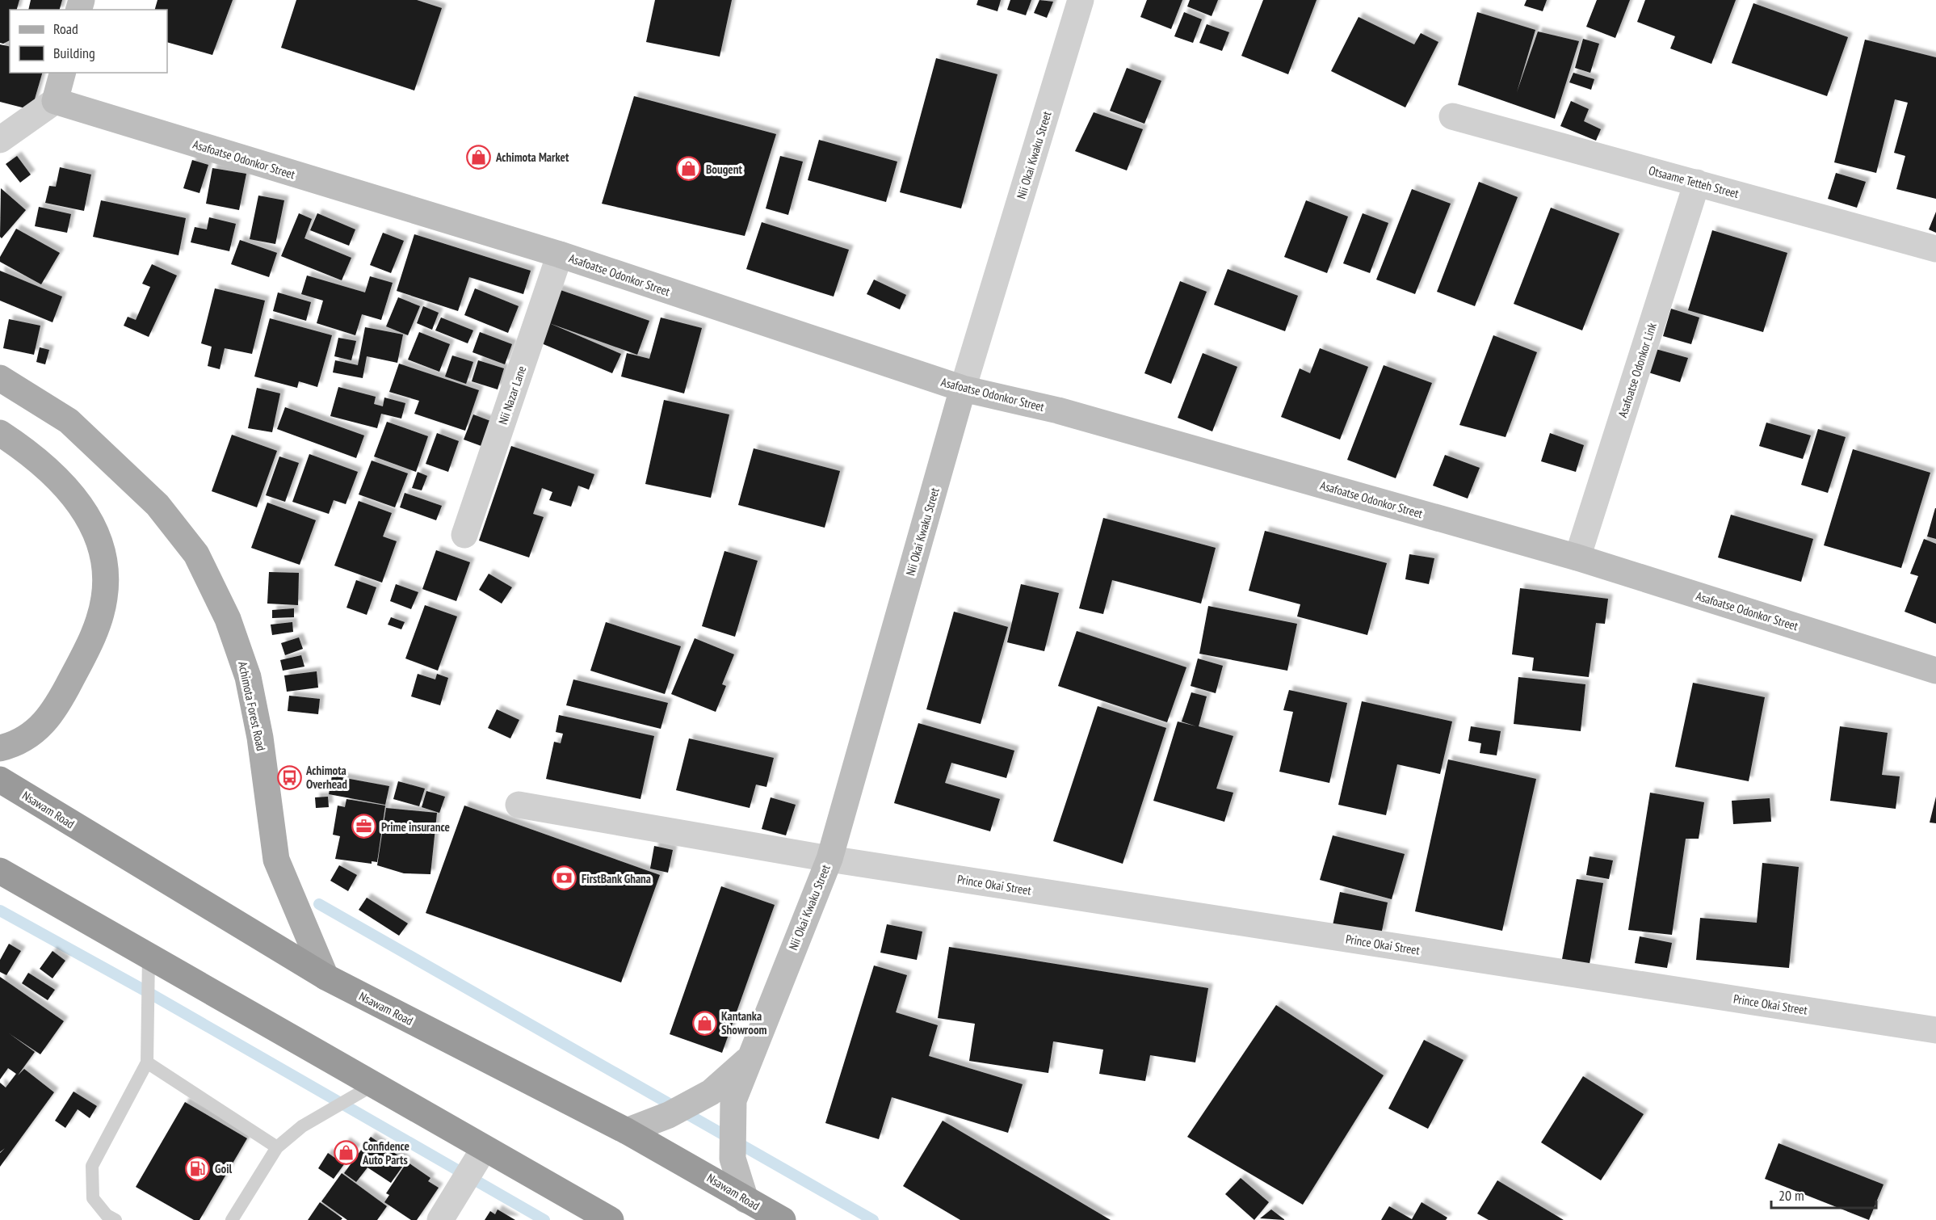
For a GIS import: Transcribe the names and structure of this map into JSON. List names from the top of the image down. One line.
{"streets":{"highway":["Nsawam Road"],"main road":["Achimota Forest Road"],"street":["Nii Okai Kwaku Street","Asafoatse Odonkor Street","Otsaame Tetteh Street","Asafoatse Odonkor Link","Nii Nazar Lane","Prince Okai Street"]},"crossings":[["Nii Okai Kwaku Street","Asafoatse Odonkor Street"],["Nii Okai Kwaku Street","Nsawam Road"],["Nii Okai Kwaku Street","Prince Okai Street"],["Asafoatse Odonkor Street","Asafoatse Odonkor Link"],["Asafoatse Odonkor Street","Nii Nazar Lane"],["Otsaame Tetteh Street","Asafoatse Odonkor Link"],["Achimota Forest Road","Nsawam Road"]],"places":{"shop":["Achimota Market","Bougent","Kantanka Showroom","Confidence Auto Parts"],"bus stop":["Achimota Overhead"],"office":["Prime insurance"],"bank":["FirstBank Ghana"],"fuel station":["Goil"]},"legend":["Road","Building"],"scale_bar":"20 m"}
